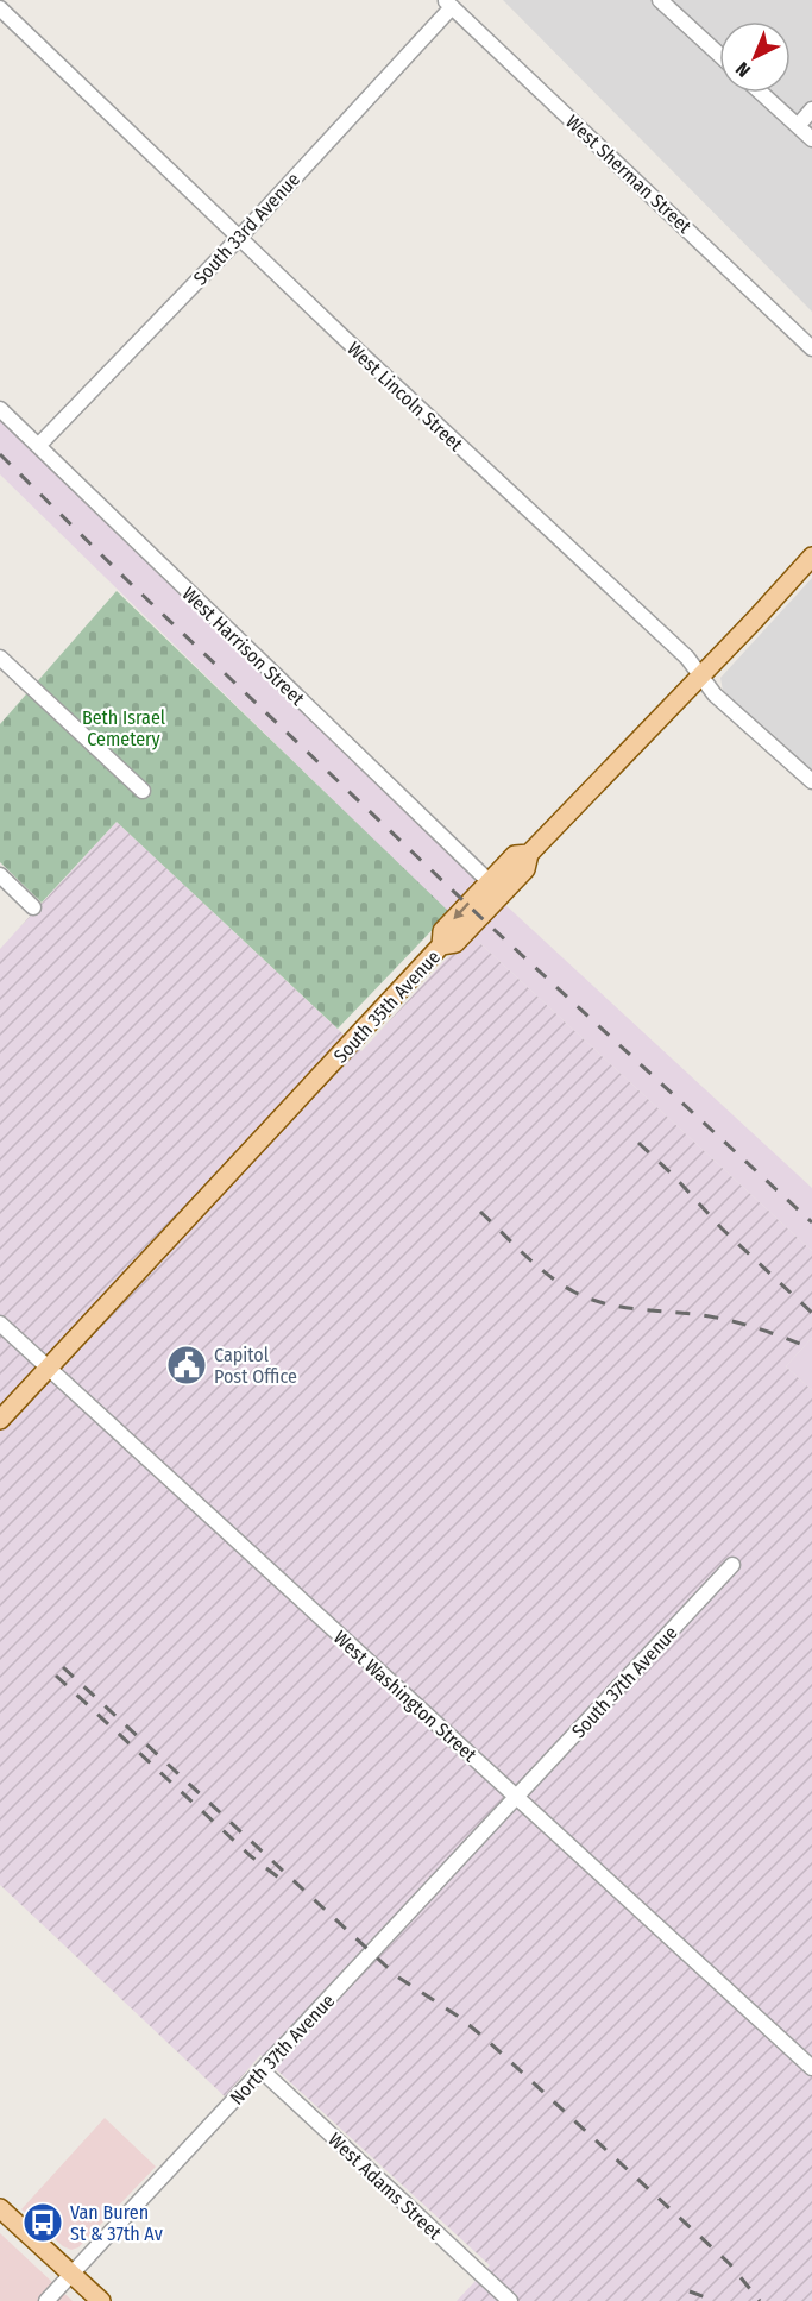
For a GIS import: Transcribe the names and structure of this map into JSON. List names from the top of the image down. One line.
{"streets":{"main road":["South 35th Avenue"],"street":["West Sherman Street","South 33rd Avenue","West Lincoln Street","West Harrison Street","South 37th Avenue","West Washington Street","North 37th Avenue","West Adams Street"]},"crossings":[["West Sherman Street","South 33rd Avenue"],["South 33rd Avenue","West Lincoln Street"],["South 33rd Avenue","West Harrison Street"],["West Lincoln Street","South 35th Avenue"],["South 35th Avenue","West Washington Street"],["South 37th Avenue","West Washington Street"],["South 37th Avenue","North 37th Avenue"],["West Washington Street","North 37th Avenue"],["North 37th Avenue","West Adams Street"]],"parks":["Beth Israel Cemetery"],"places":{"public building":["Capitol Post Office"],"bus stop":["Van Buren St & 37th Av"]},"north":"bottom left"}
